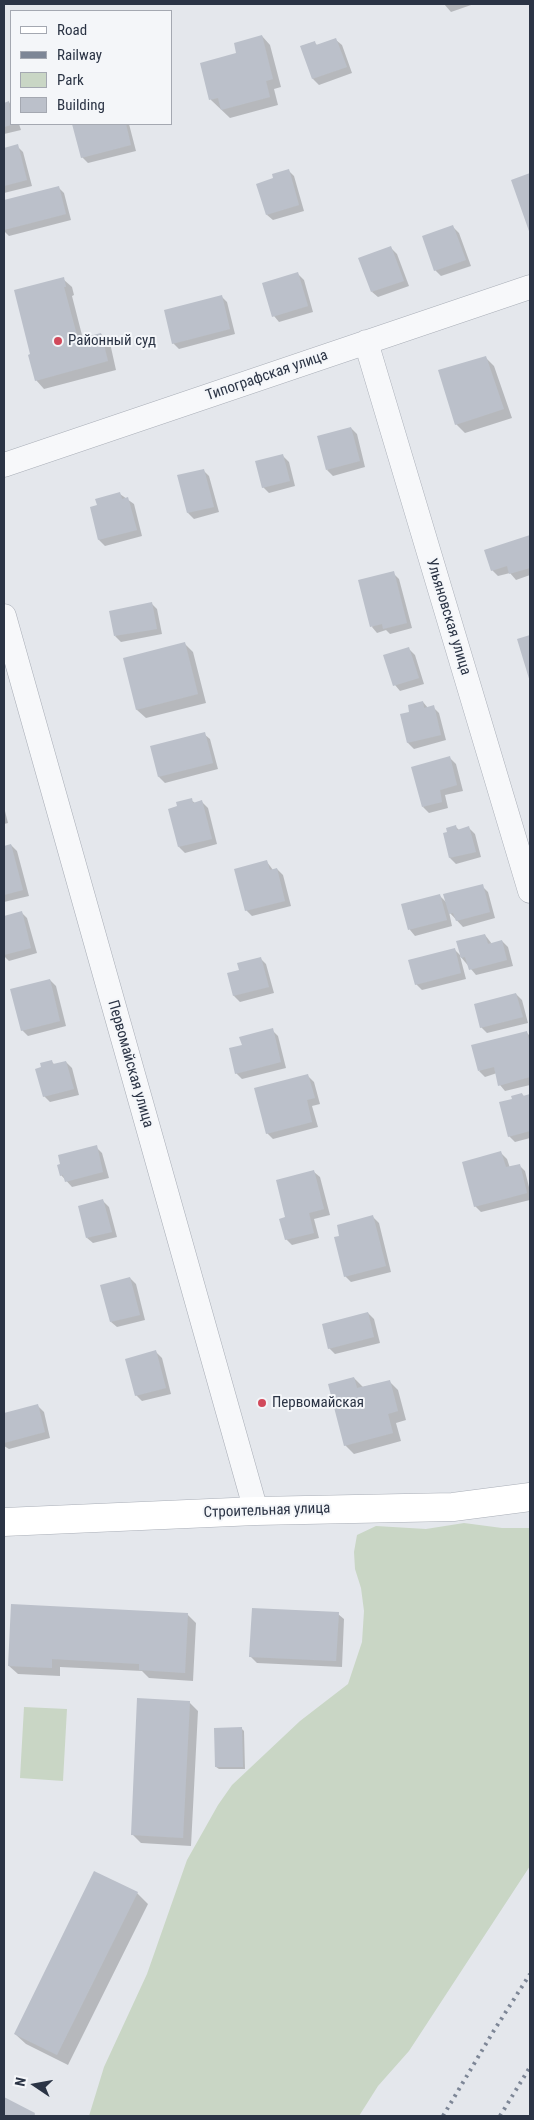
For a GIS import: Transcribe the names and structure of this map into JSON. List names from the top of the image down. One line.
{"streets":{"street":["Типографская улица","Ульяновская улица","Первомайская улица","Строительная улица"]},"crossings":[["Типографская улица","Ульяновская улица"],["Первомайская улица","Строительная улица"]],"places":["Районный суд","Первомайская"],"legend":["Road","Railway","Park","Building"],"north":"left"}
